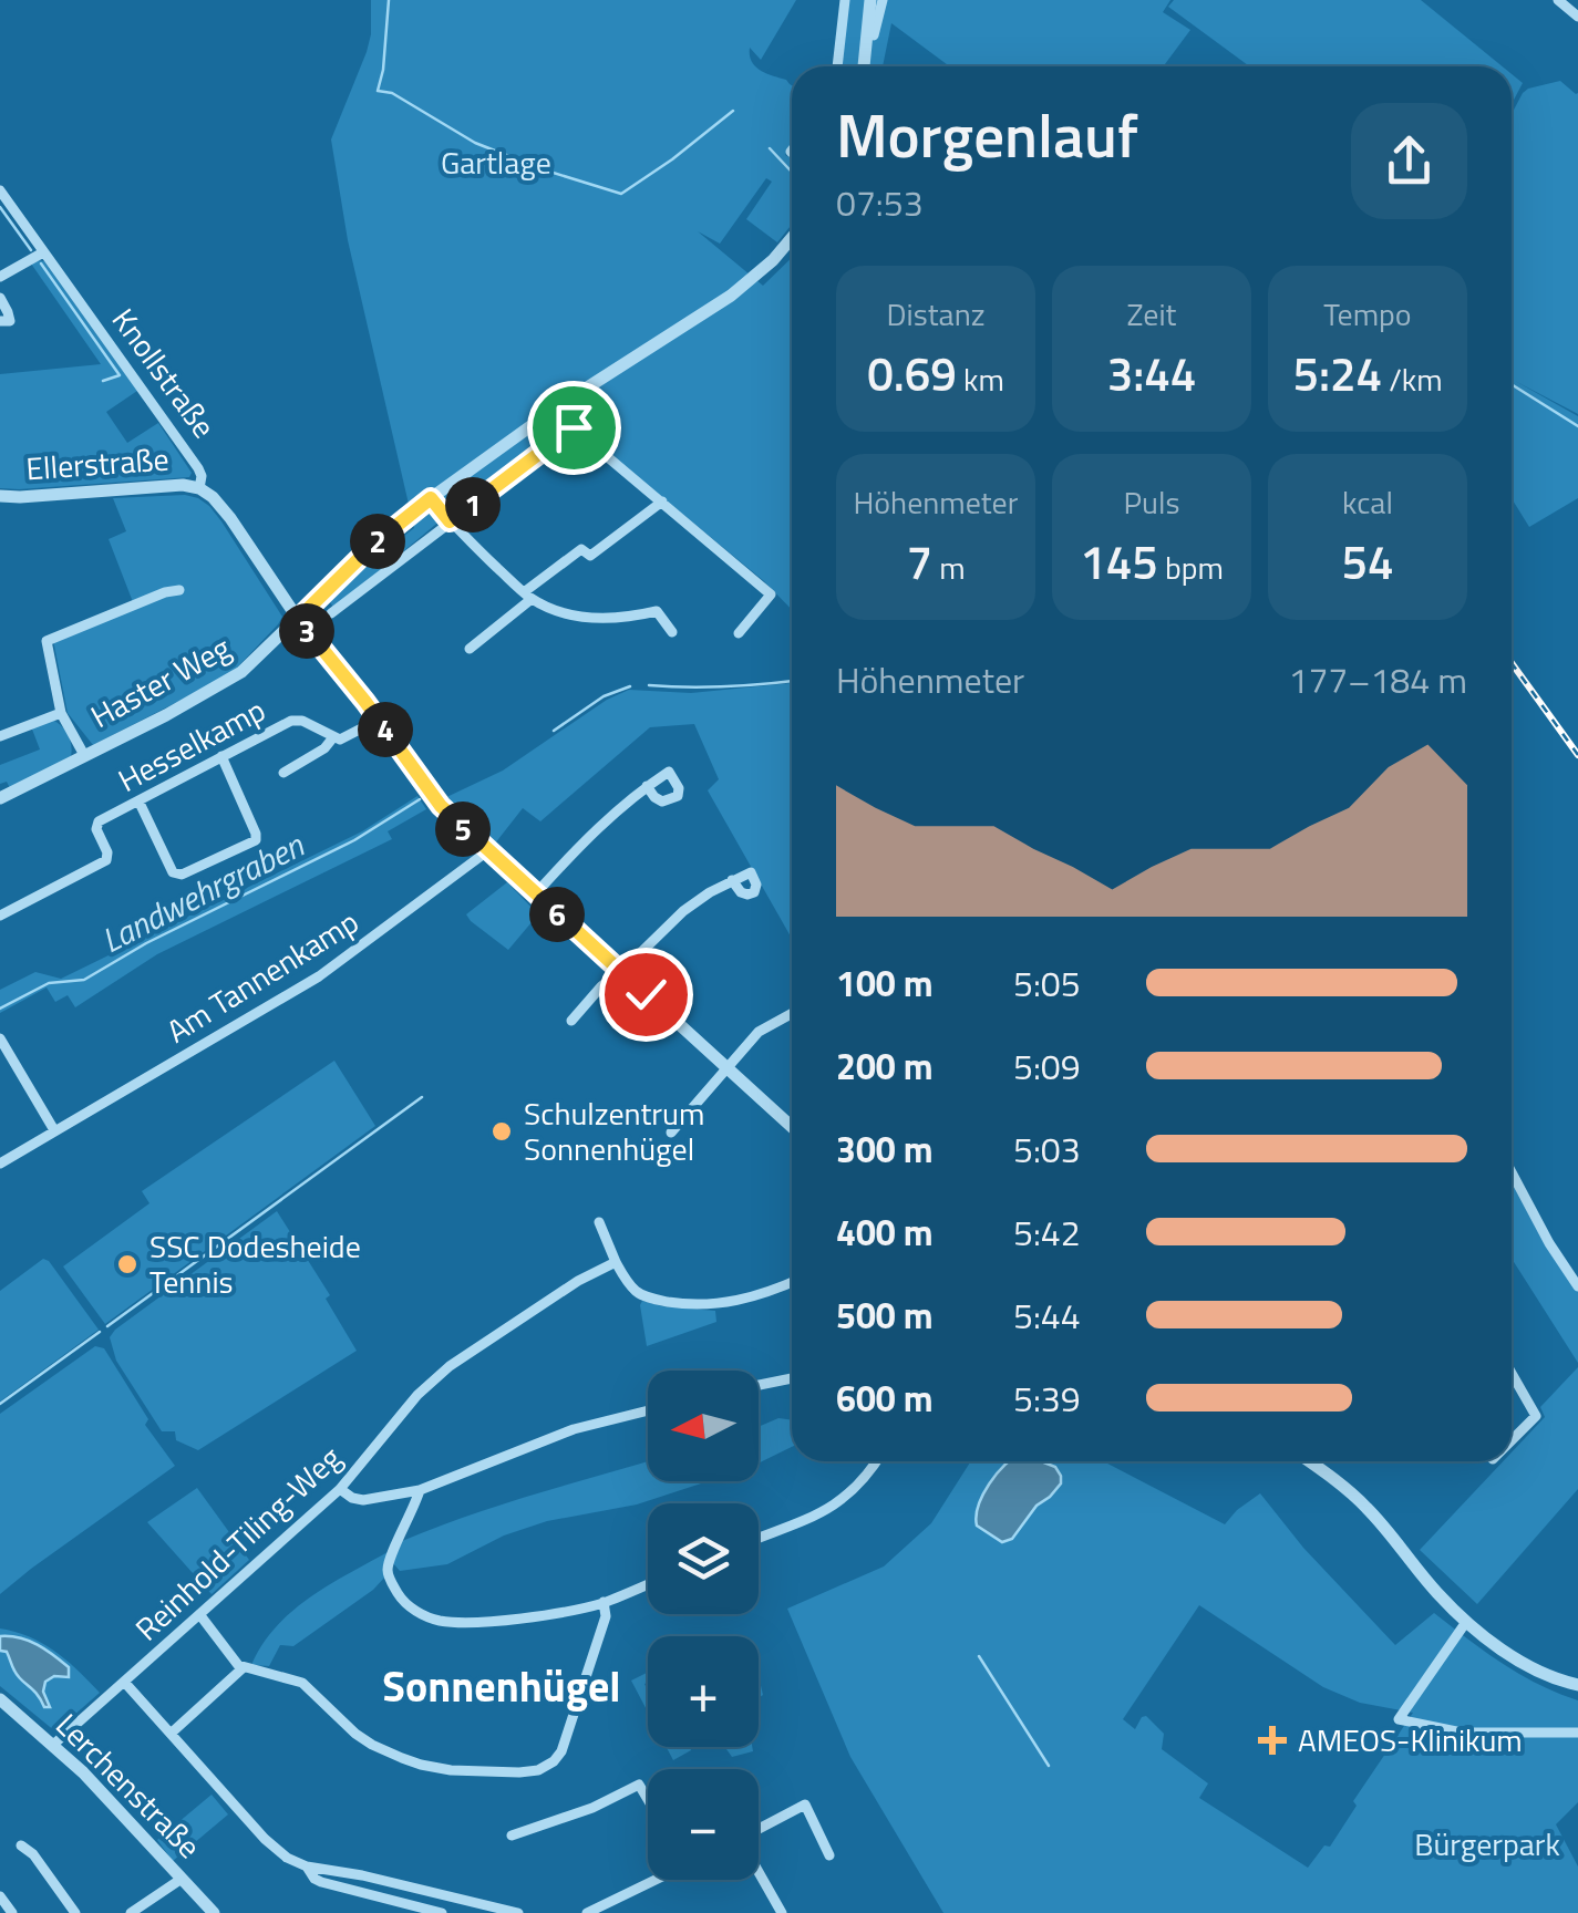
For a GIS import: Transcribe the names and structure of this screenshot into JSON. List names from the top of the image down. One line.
{"streets":{"street":["Knollstraße","Ellerstraße","Haster Weg","Hesselkamp","Am Tannenkamp","Reinhold-Tiling-Weg","Lerchenstraße"]},"crossings":[["Knollstraße","Ellerstraße"],["Knollstraße","Haster Weg"],["Knollstraße","Am Tannenkamp"],["Reinhold-Tiling-Weg","Lerchenstraße"]],"districts":["Sonnenhügel"],"water":["Landwehrgraben"],"parks":["Gartlage","Bürgerpark"],"places":{"other":["Schulzentrum Sonnenhügel","SSC Dodesheide Tennis"],"health":["AMEOS-Klinikum"]},"north":"left","page":{"heading":["Morgenlauf","07:53"],"stats":[["Distanz","0.69 km"],["Zeit","3:44"],["Tempo","5:24 /km"],["Höhenmeter","7 m"],["Puls","145 bpm"],["kcal","54"]],"pins":["1","2","3","4","5","6"],"chart":["Höhenmeter","177–184 m"],"list":[{"name":"100 m","note":"5:05"},{"name":"200 m","note":"5:09"},{"name":"300 m","note":"5:03"},{"name":"400 m","note":"5:42"},{"name":"500 m","note":"5:44"},{"name":"600 m","note":"5:39"}],"map_buttons":["+","−"]}}
